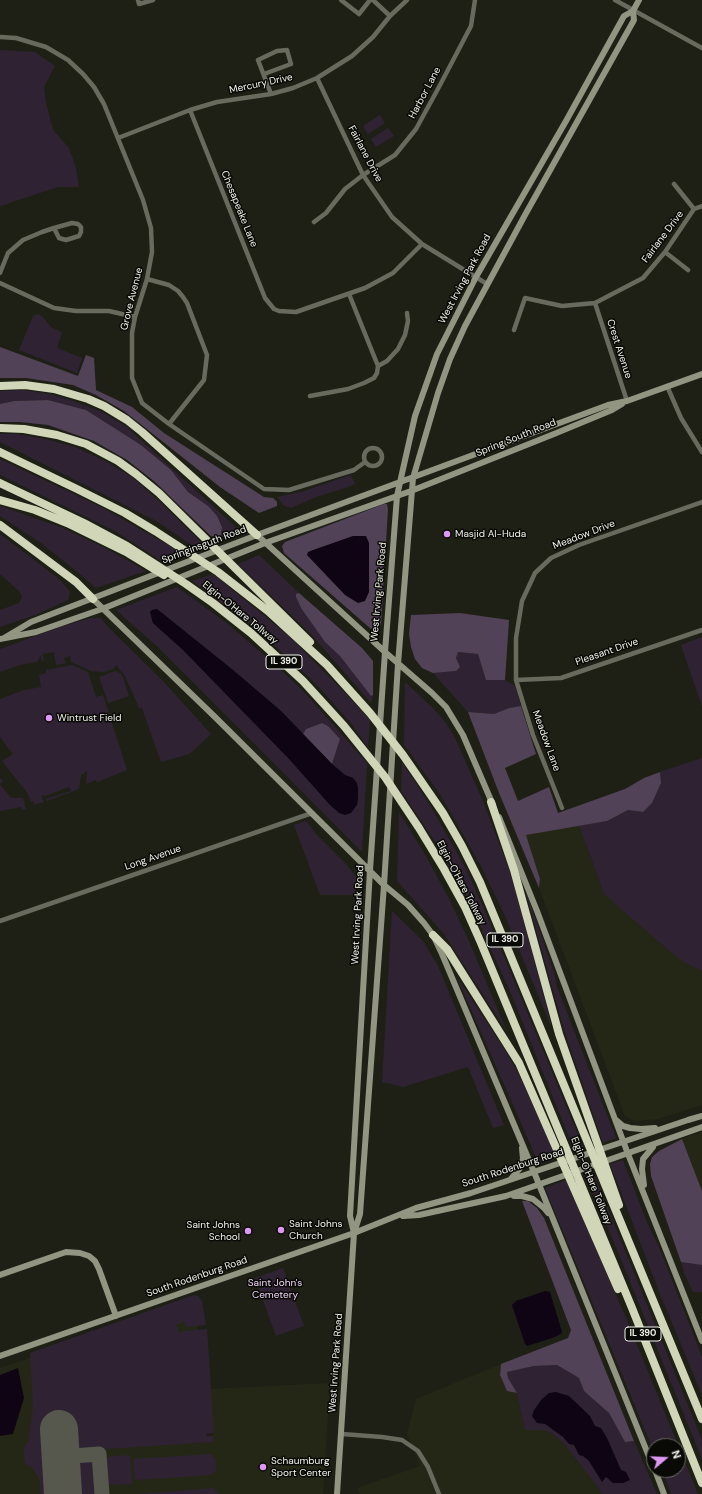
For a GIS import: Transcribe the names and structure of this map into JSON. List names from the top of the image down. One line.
{"streets":{"highway":["Elgin-O'Hare Tollway","IL 390"],"main road":["West Irving Park Road","Spring South Road","Springinsguth Road","South Rodenburg Road"],"street":["Mercury Drive","Harbor Lane","Fairlane Drive","Chesapeake Lane","Grove Avenue","Crest Avenue","Meadow Drive","Pleasant Drive","Meadow Lane","Long Avenue"]},"crossings":[["Mercury Drive","Fairlane Drive"],["Mercury Drive","Chesapeake Lane"],["Mercury Drive","Grove Avenue"],["Harbor Lane","Fairlane Drive"],["Fairlane Drive","West Irving Park Road"],["Fairlane Drive","Crest Avenue"],["West Irving Park Road","Spring South Road"],["West Irving Park Road","Springinsguth Road"],["West Irving Park Road","South Rodenburg Road"],["Crest Avenue","Spring South Road"],["Spring South Road","Springinsguth Road"],["Meadow Drive","Pleasant Drive"],["Meadow Drive","Meadow Lane"],["Pleasant Drive","Meadow Lane"]],"parks":["Saint John's Cemetery"],"places":["Masjid Al-Huda","Wintrust Field","Saint Johns Church","Saint Johns School","Schaumburg Sport Center"],"north":"right"}
